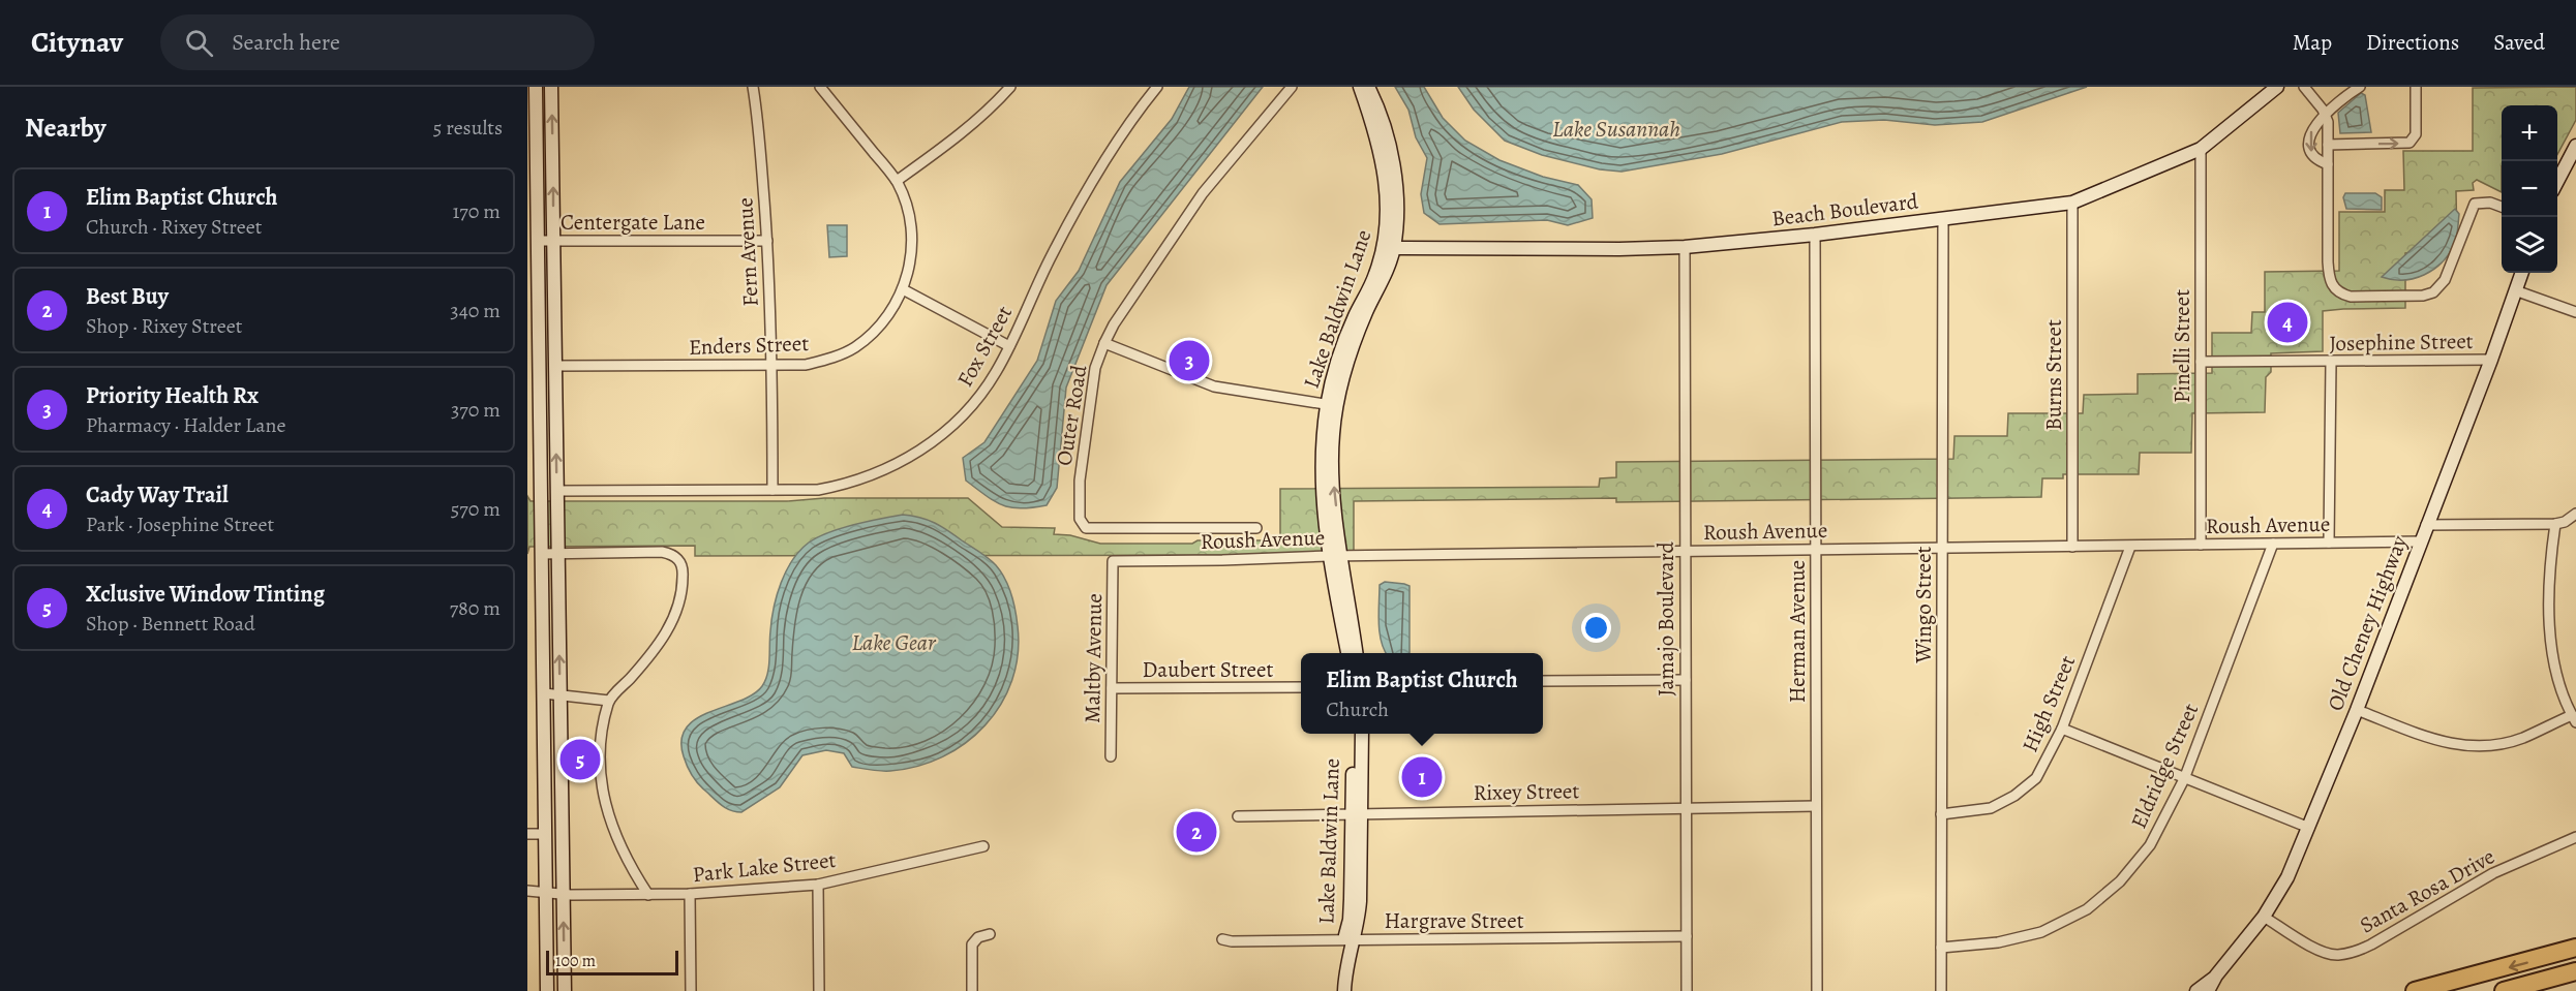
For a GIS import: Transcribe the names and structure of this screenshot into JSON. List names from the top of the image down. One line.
{"streets":{"street":["Beach Boulevard","Centergate Lane","Fern Avenue","Lake Baldwin Lane","Josephine Street","Enders Street","Fox Street","Pinelli Street","Burns Street","Outer Road","Roush Avenue","Wingo Street","Jamajo Boulevard","Old Cheney Highway","Herman Avenue","Maltby Avenue","Daubert Street","High Street","Eldridge Street","Rixey Street","Park Lake Street","Santa Rosa Drive","Hargrave Street"]},"crossings":[["Beach Boulevard","Lake Baldwin Lane"],["Beach Boulevard","Pinelli Street"],["Beach Boulevard","Burns Street"],["Beach Boulevard","Wingo Street"],["Beach Boulevard","Jamajo Boulevard"],["Beach Boulevard","Herman Avenue"],["Centergate Lane","Fern Avenue"],["Fern Avenue","Enders Street"],["Fern Avenue","Fox Street"],["Lake Baldwin Lane","Roush Avenue"],["Lake Baldwin Lane","Rixey Street"],["Lake Baldwin Lane","Hargrave Street"],["Josephine Street","Pinelli Street"],["Josephine Street","Old Cheney Highway"],["Pinelli Street","Roush Avenue"],["Burns Street","Roush Avenue"],["Roush Avenue","Wingo Street"],["Roush Avenue","Jamajo Boulevard"],["Roush Avenue","Old Cheney Highway"],["Roush Avenue","Herman Avenue"],["Roush Avenue","Maltby Avenue"],["Roush Avenue","High Street"],["Roush Avenue","Eldridge Street"],["Wingo Street","High Street"],["Wingo Street","Eldridge Street"],["Jamajo Boulevard","Rixey Street"],["Jamajo Boulevard","Hargrave Street"],["Old Cheney Highway","Santa Rosa Drive"],["Herman Avenue","Rixey Street"],["Maltby Avenue","Daubert Street"]],"water":["Lake Susannah","Lake Gear"],"scale_bar":"100 m","page":{"header":"Citynav","search":"Search here","nav":["Map","Directions","Saved"],"heading":["Nearby","5 results"],"map_buttons":["+","−"],"list":[{"mark":"1","name":"Elim Baptist Church","note":"Church · Rixey Street","value":"170 m"},{"mark":"2","name":"Best Buy","note":"Shop · Rixey Street","value":"340 m"},{"mark":"3","name":"Priority Health Rx","note":"Pharmacy · Halder Lane","value":"370 m"},{"mark":"4","name":"Cady Way Trail","note":"Park · Josephine Street","value":"570 m"},{"mark":"5","name":"Xclusive Window Tinting","note":"Shop · Bennett Road","value":"780 m"}],"pins":["4","3","5","1","2"],"popup":["Elim Baptist Church","Church"],"scale":"100 m"}}
